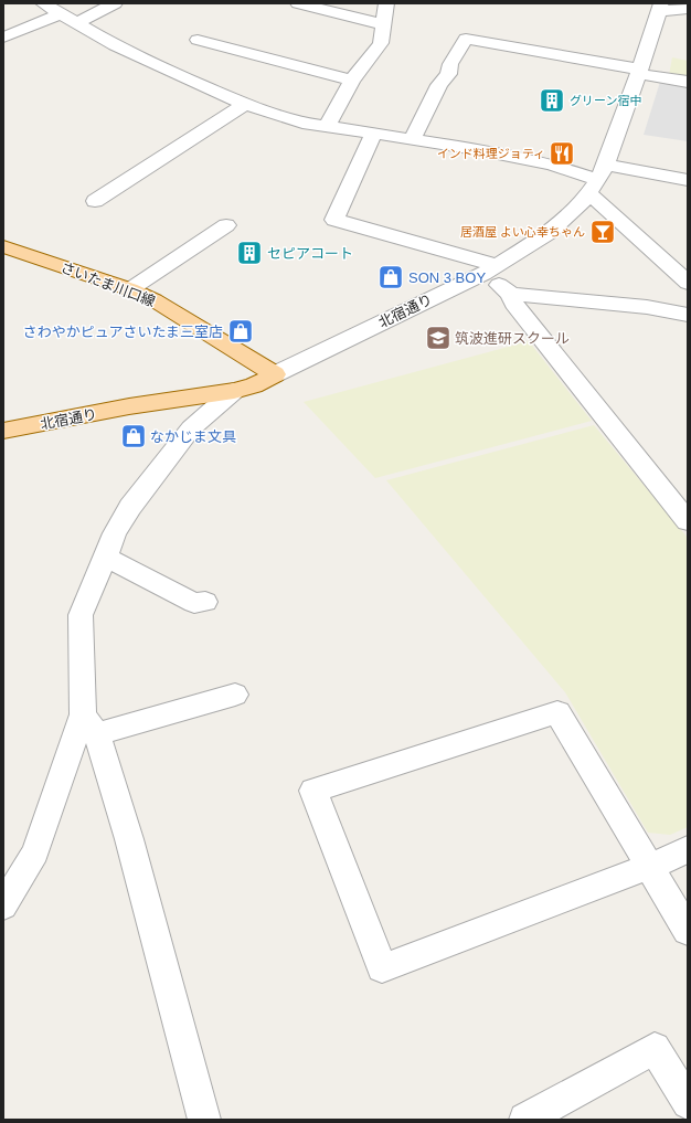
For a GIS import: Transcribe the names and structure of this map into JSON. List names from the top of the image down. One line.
{"streets":{"main road":["さいたま川口線","北宿通り"]},"crossings":[["さいたま川口線","北宿通り"]],"places":{"building":["グリーン宿中","セピアコート"],"restaurant":["インド料理ジョティ"],"bar":["居酒屋 よい心幸ちゃん"],"shop":["SON 3 BOY","さわやかピュアさいたま三室店","なかじま文具"],"school or university":["筑波進研スクール"]}}
